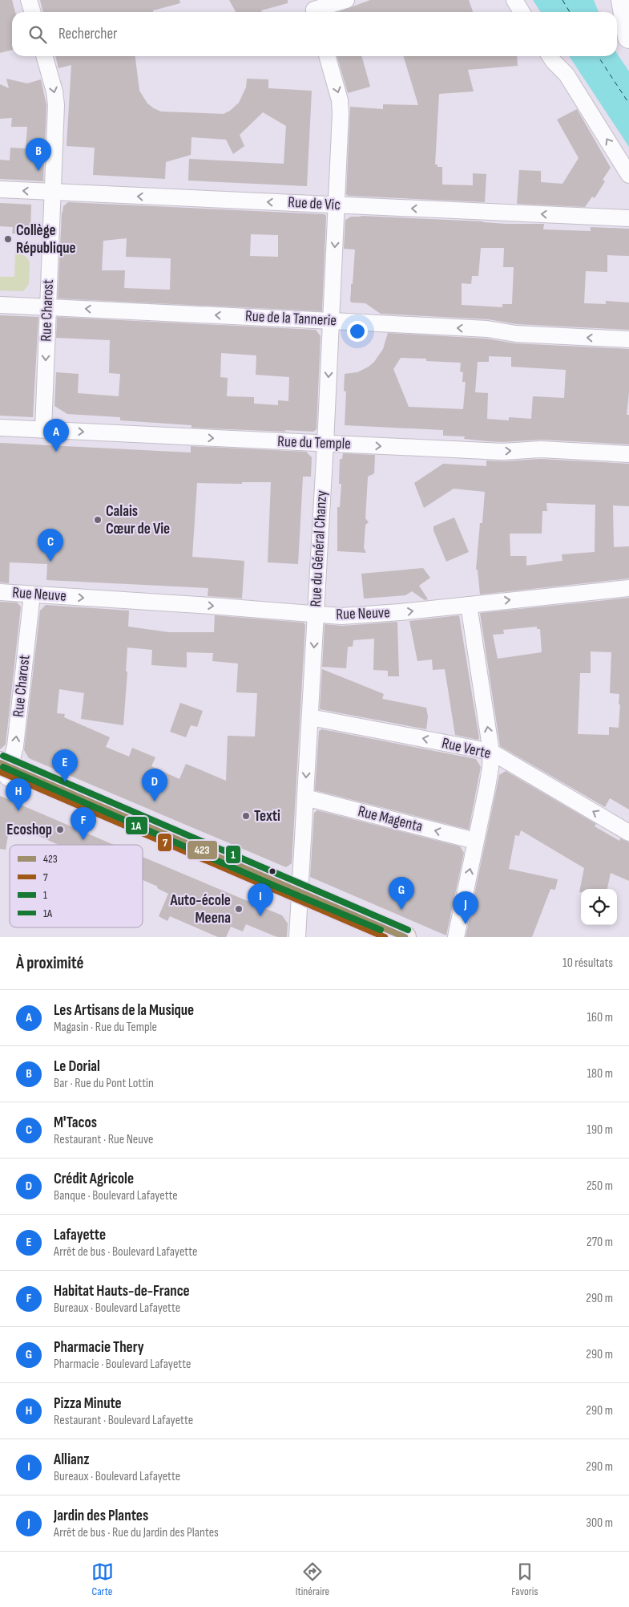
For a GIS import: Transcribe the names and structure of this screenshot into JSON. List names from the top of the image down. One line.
{"streets":{"street":["Rue de Vic","Rue Charost","Rue de la Tannerie","Rue du Temple","Rue du Général Chanzy","Rue Neuve","Rue Verte","Rue Magenta"]},"crossings":[["Rue de Vic","Rue Charost"],["Rue de Vic","Rue du Général Chanzy"],["Rue Charost","Rue de la Tannerie"],["Rue Charost","Rue du Temple"],["Rue Charost","Rue Neuve"],["Rue de la Tannerie","Rue du Général Chanzy"],["Rue du Temple","Rue du Général Chanzy"],["Rue du Général Chanzy","Rue Neuve"],["Rue du Général Chanzy","Rue Verte"],["Rue du Général Chanzy","Rue Magenta"]],"one_way":["Rue de Vic","Rue de la Tannerie","Rue du Temple","Rue du Général Chanzy","Rue Neuve","Rue Verte","Rue Magenta"],"places":["Collège République","Calais Cœur de Vie","Texti","Ecoshop","Auto-école Meena"],"lines":["transit line 1","transit line 423","transit line 1A","transit line 7"],"legend":["423","7","1","1A"],"page":{"search":"Rechercher","pins":["B","A","C","E","D","H","F","G","I","J"],"heading":["À proximité","10 résultats"],"list":[{"mark":"A","name":"Les Artisans de la Musique","note":"Magasin · Rue du Temple","value":"160 m"},{"mark":"B","name":"Le Dorial","note":"Bar · Rue du Pont Lottin","value":"180 m"},{"mark":"C","name":"M'Tacos","note":"Restaurant · Rue Neuve","value":"190 m"},{"mark":"D","name":"Crédit Agricole","note":"Banque · Boulevard Lafayette","value":"250 m"},{"mark":"E","name":"Lafayette","note":"Arrêt de bus · Boulevard Lafayette","value":"270 m"},{"mark":"F","name":"Habitat Hauts-de-France","note":"Bureaux · Boulevard Lafayette","value":"290 m"},{"mark":"G","name":"Pharmacie Thery","note":"Pharmacie · Boulevard Lafayette","value":"290 m"},{"mark":"H","name":"Pizza Minute","note":"Restaurant · Boulevard Lafayette","value":"290 m"},{"mark":"I","name":"Allianz","note":"Bureaux · Boulevard Lafayette","value":"290 m"},{"mark":"J","name":"Jardin des Plantes","note":"Arrêt de bus · Rue du Jardin des Plantes","value":"300 m"}],"nav":["Carte","Itinéraire","Favoris"]}}
